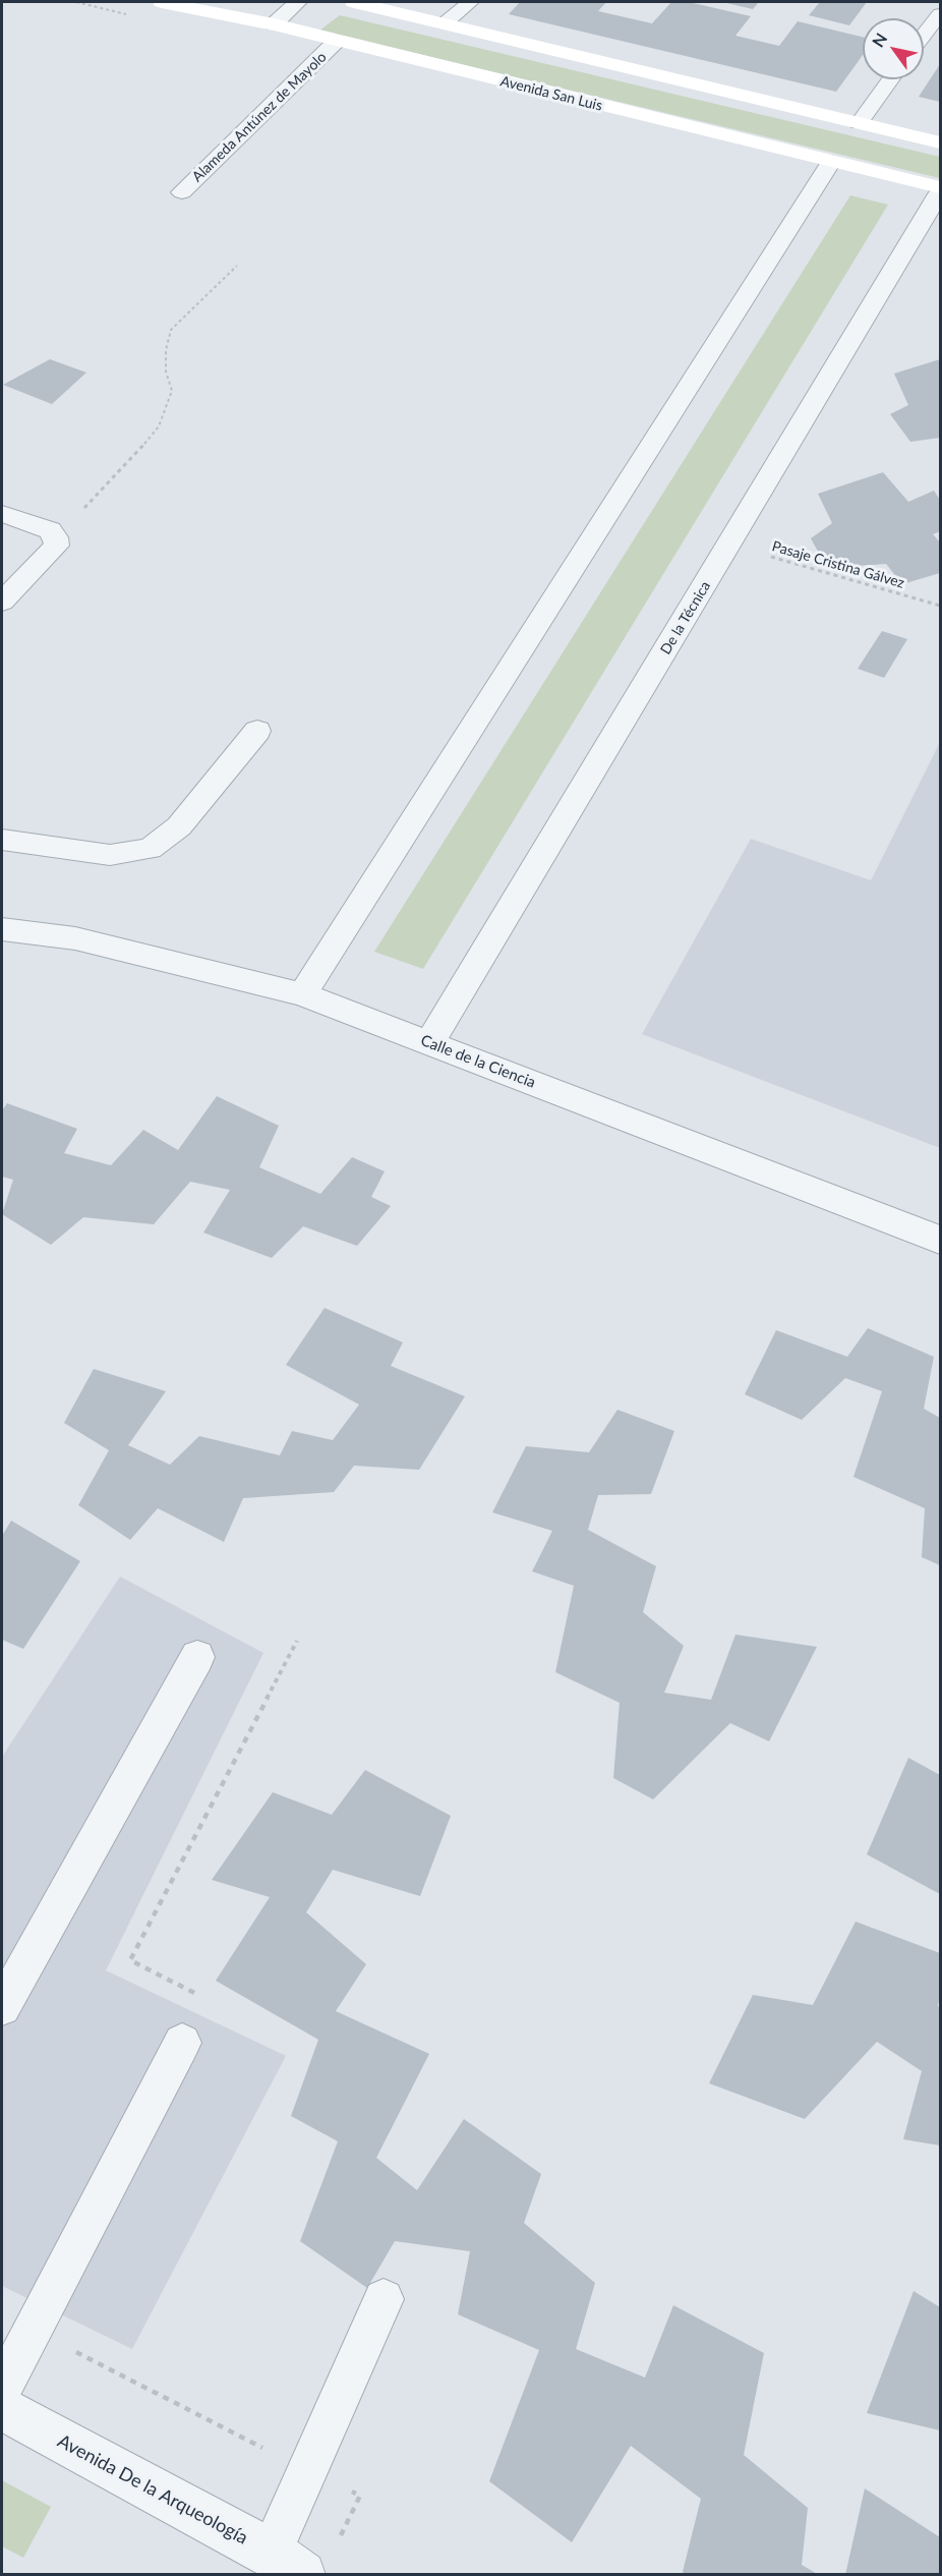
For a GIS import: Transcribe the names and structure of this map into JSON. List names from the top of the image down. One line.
{"streets":{"main road":["Avenida San Luis"],"street":["Alameda Antúnez de Mayolo","De la Técnica","Calle de la Ciencia","Avenida De la Arqueología"],"path":["Pasaje Cristina Gálvez"]},"crossings":[["Avenida San Luis","Alameda Antúnez de Mayolo"],["Pasaje Cristina Gálvez","De la Técnica"],["De la Técnica","Calle de la Ciencia"]],"north":"top left"}
